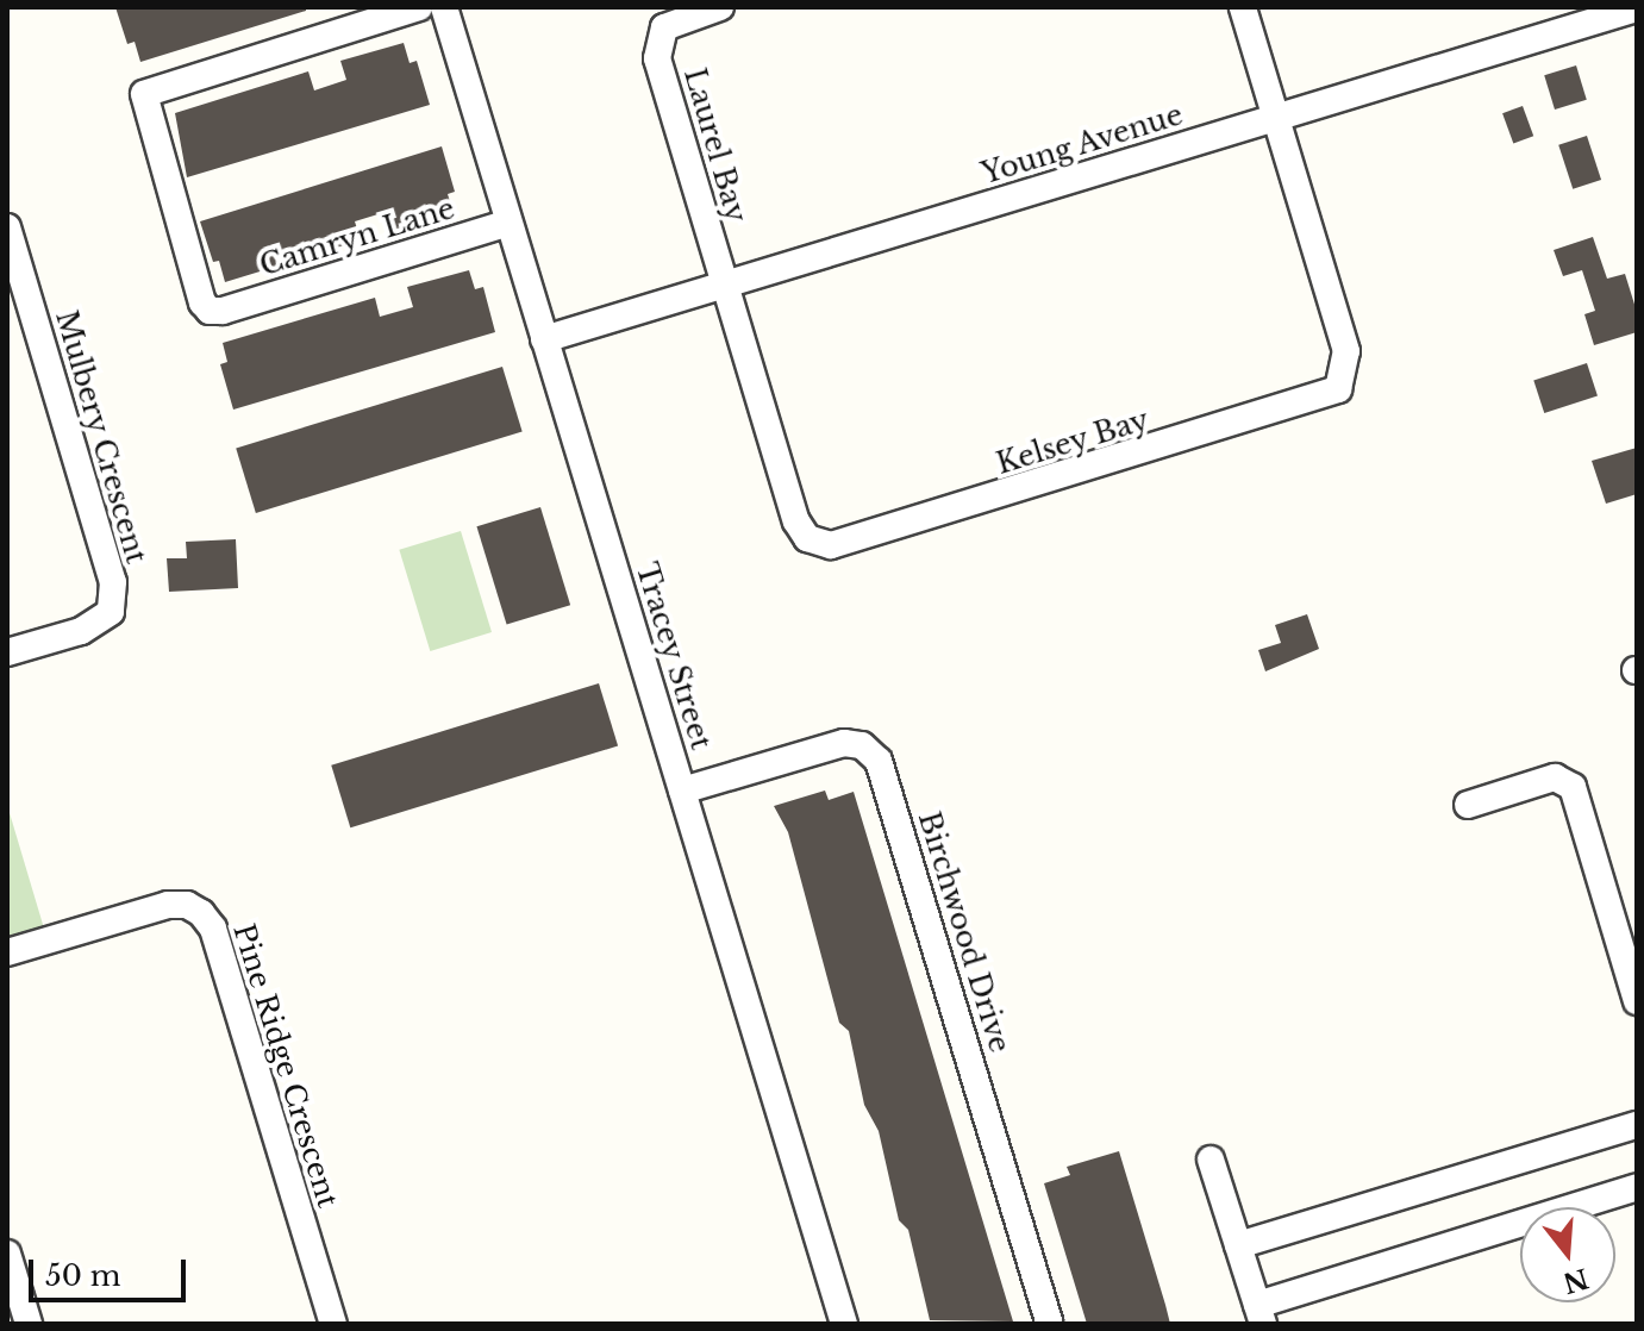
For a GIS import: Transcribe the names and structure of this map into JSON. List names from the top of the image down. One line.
{"streets":{"street":["Young Avenue","Laurel Bay","Camryn Lane","Mulbery Crescent","Kelsey Bay","Tracey Street","Birchwood Drive","Pine Ridge Crescent"]},"crossings":[["Young Avenue","Laurel Bay"],["Young Avenue","Kelsey Bay"],["Young Avenue","Tracey Street"],["Laurel Bay","Kelsey Bay"],["Camryn Lane","Tracey Street"],["Tracey Street","Birchwood Drive"]],"scale_bar":"50 m","north":"bottom"}
